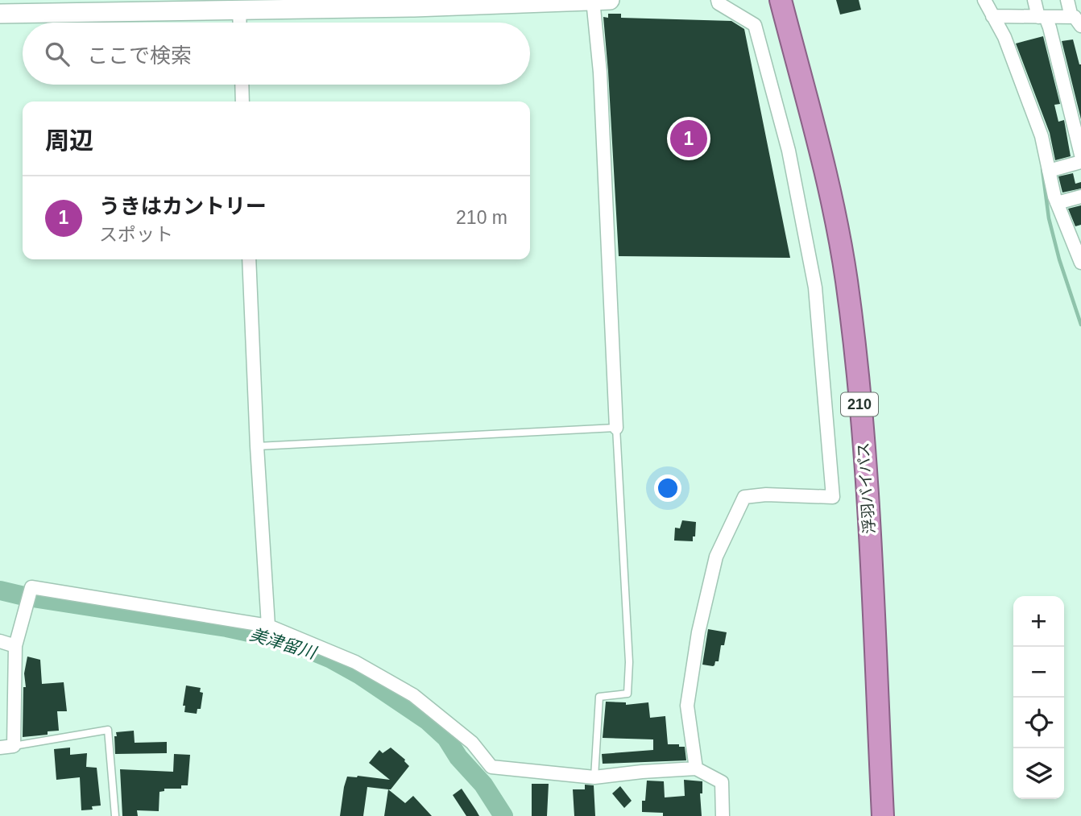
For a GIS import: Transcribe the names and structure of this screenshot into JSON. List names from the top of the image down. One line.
{"streets":{"highway":["210","浮羽バイパス"]},"water":["美津留川"],"page":{"search":"ここで検索","heading":"周辺","pins":"1","list":[{"mark":"1","name":"うきはカントリー","note":"スポット","value":"210 m"}],"map_buttons":["+","−"]}}
